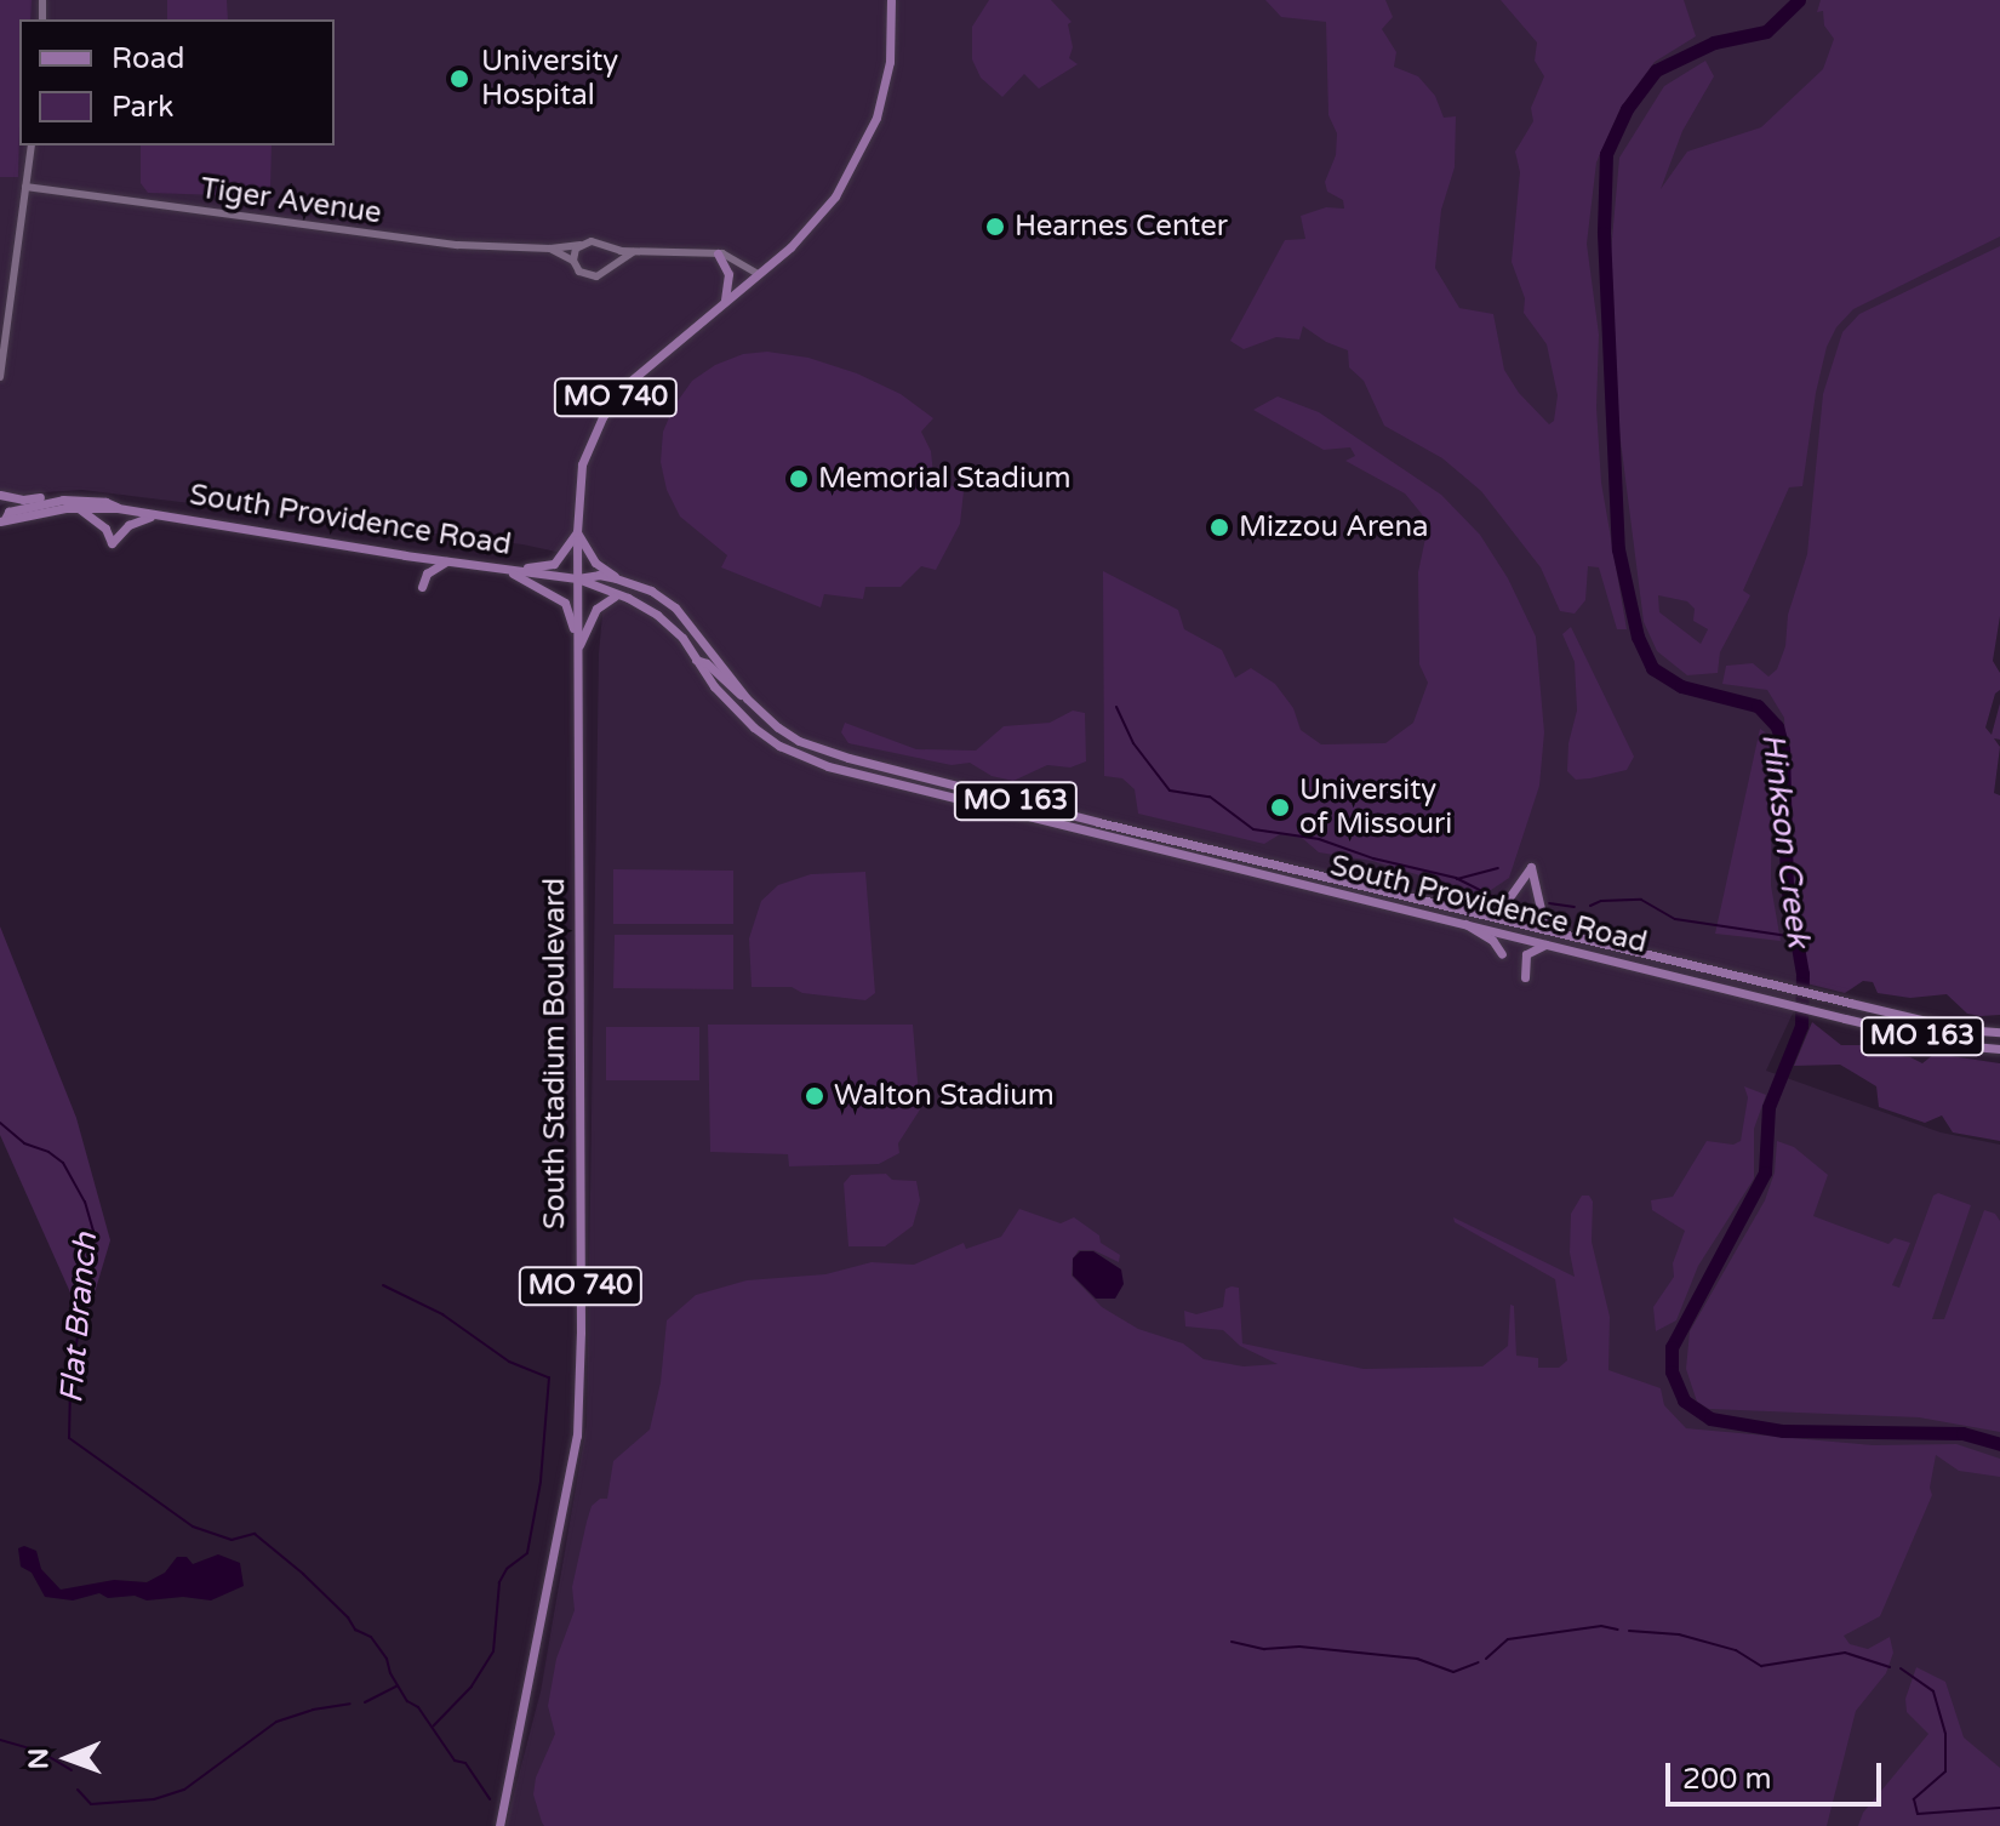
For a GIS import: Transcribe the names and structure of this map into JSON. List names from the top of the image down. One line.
{"streets":{"main road":["MO 740","South Providence Road","MO 163","South Stadium Boulevard"],"street":["Tiger Avenue"]},"crossings":[["MO 740","South Providence Road"],["MO 740","South Stadium Boulevard"]],"water":["Hinkson Creek","Flat Branch"],"places":["University Hospital","Hearnes Center","Memorial Stadium","Mizzou Arena","University of Missouri","Walton Stadium"],"legend":["Road","Park"],"scale_bar":"200 m","north":"left"}
